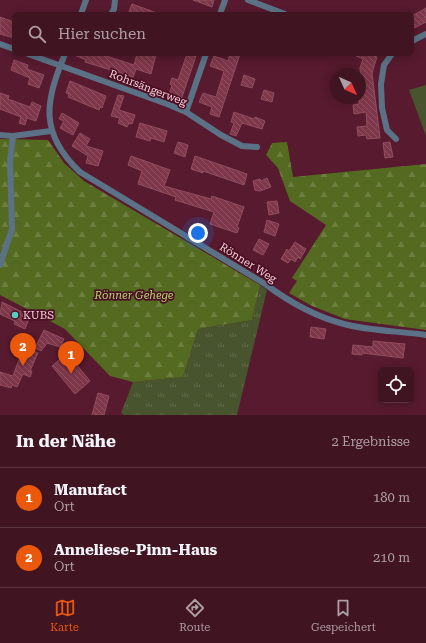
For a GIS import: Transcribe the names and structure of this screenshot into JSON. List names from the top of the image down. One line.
{"streets":{"street":["Rohrsängerweg","Rönner Weg"]},"parks":["Rönner Gehege"],"places":["KUBS"],"north":"bottom right","page":{"search":"Hier suchen","pins":["2","1"],"heading":["In der Nähe","2 Ergebnisse"],"list":[{"mark":"1","name":"Manufact","note":"Ort","value":"180 m"},{"mark":"2","name":"Anneliese-Pinn-Haus","note":"Ort","value":"210 m"}],"nav":["Karte","Route","Gespeichert"]}}
